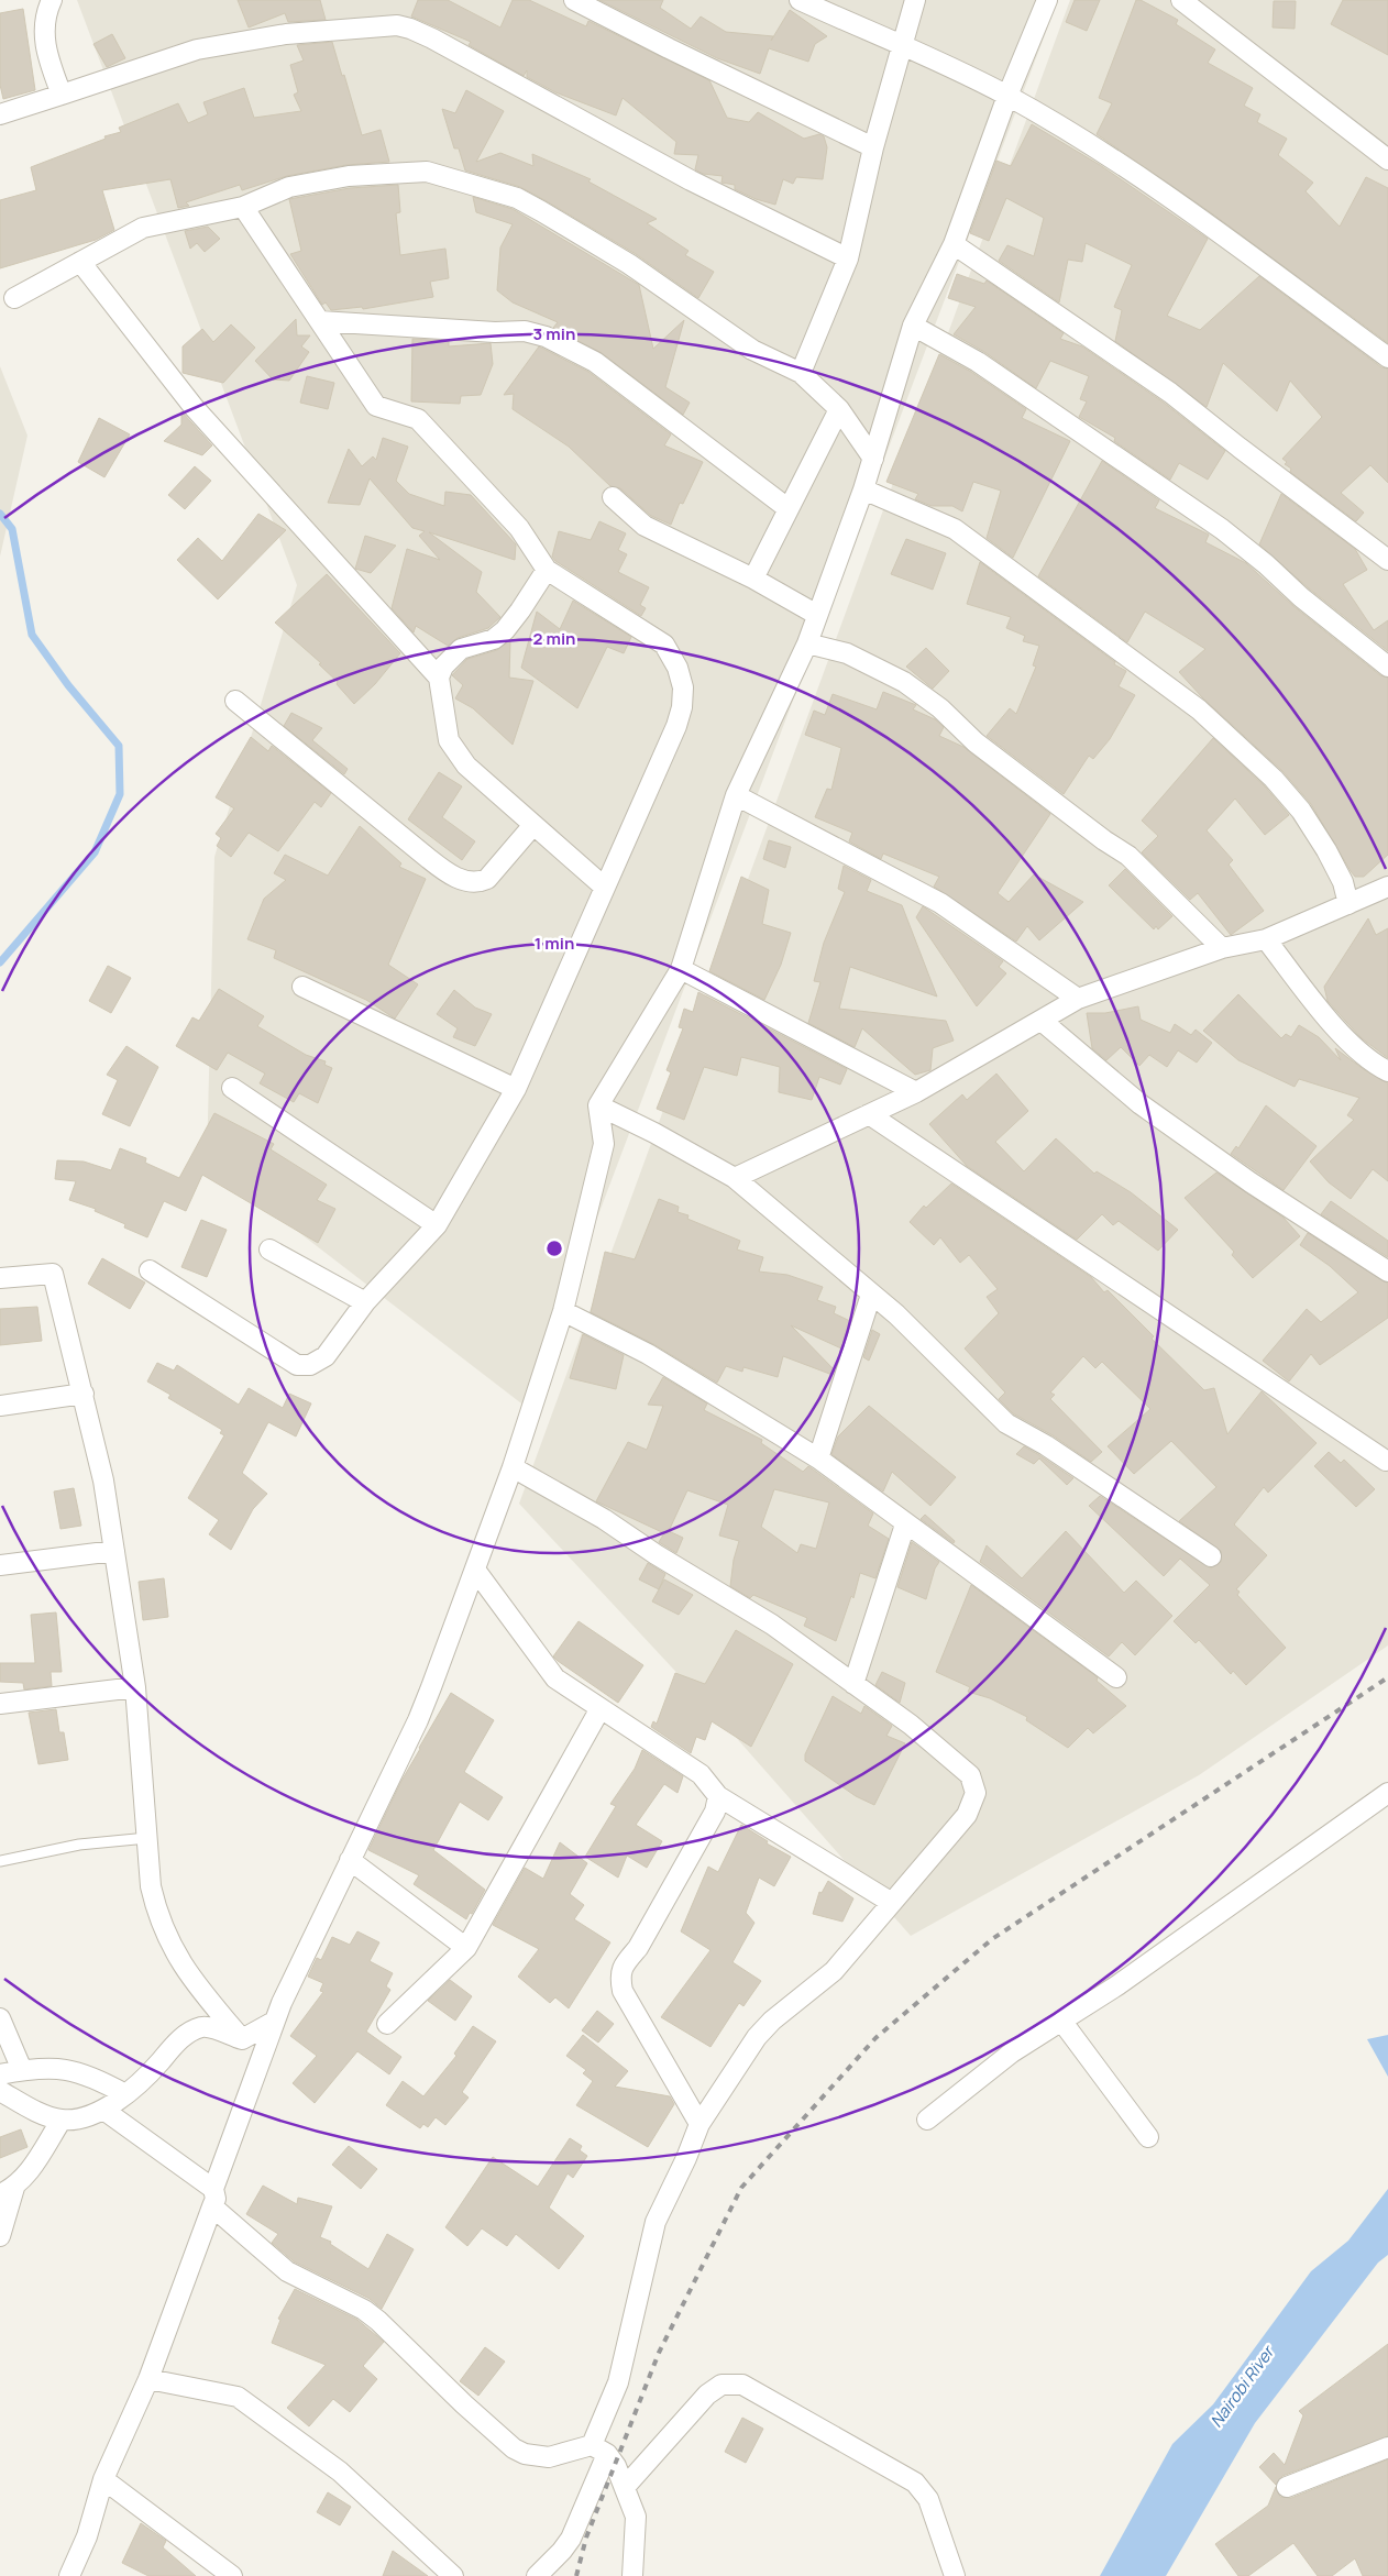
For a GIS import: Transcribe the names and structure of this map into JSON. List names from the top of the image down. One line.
{"water":["Nairobi River"],"rings":["3 min","2 min","1 min"]}
